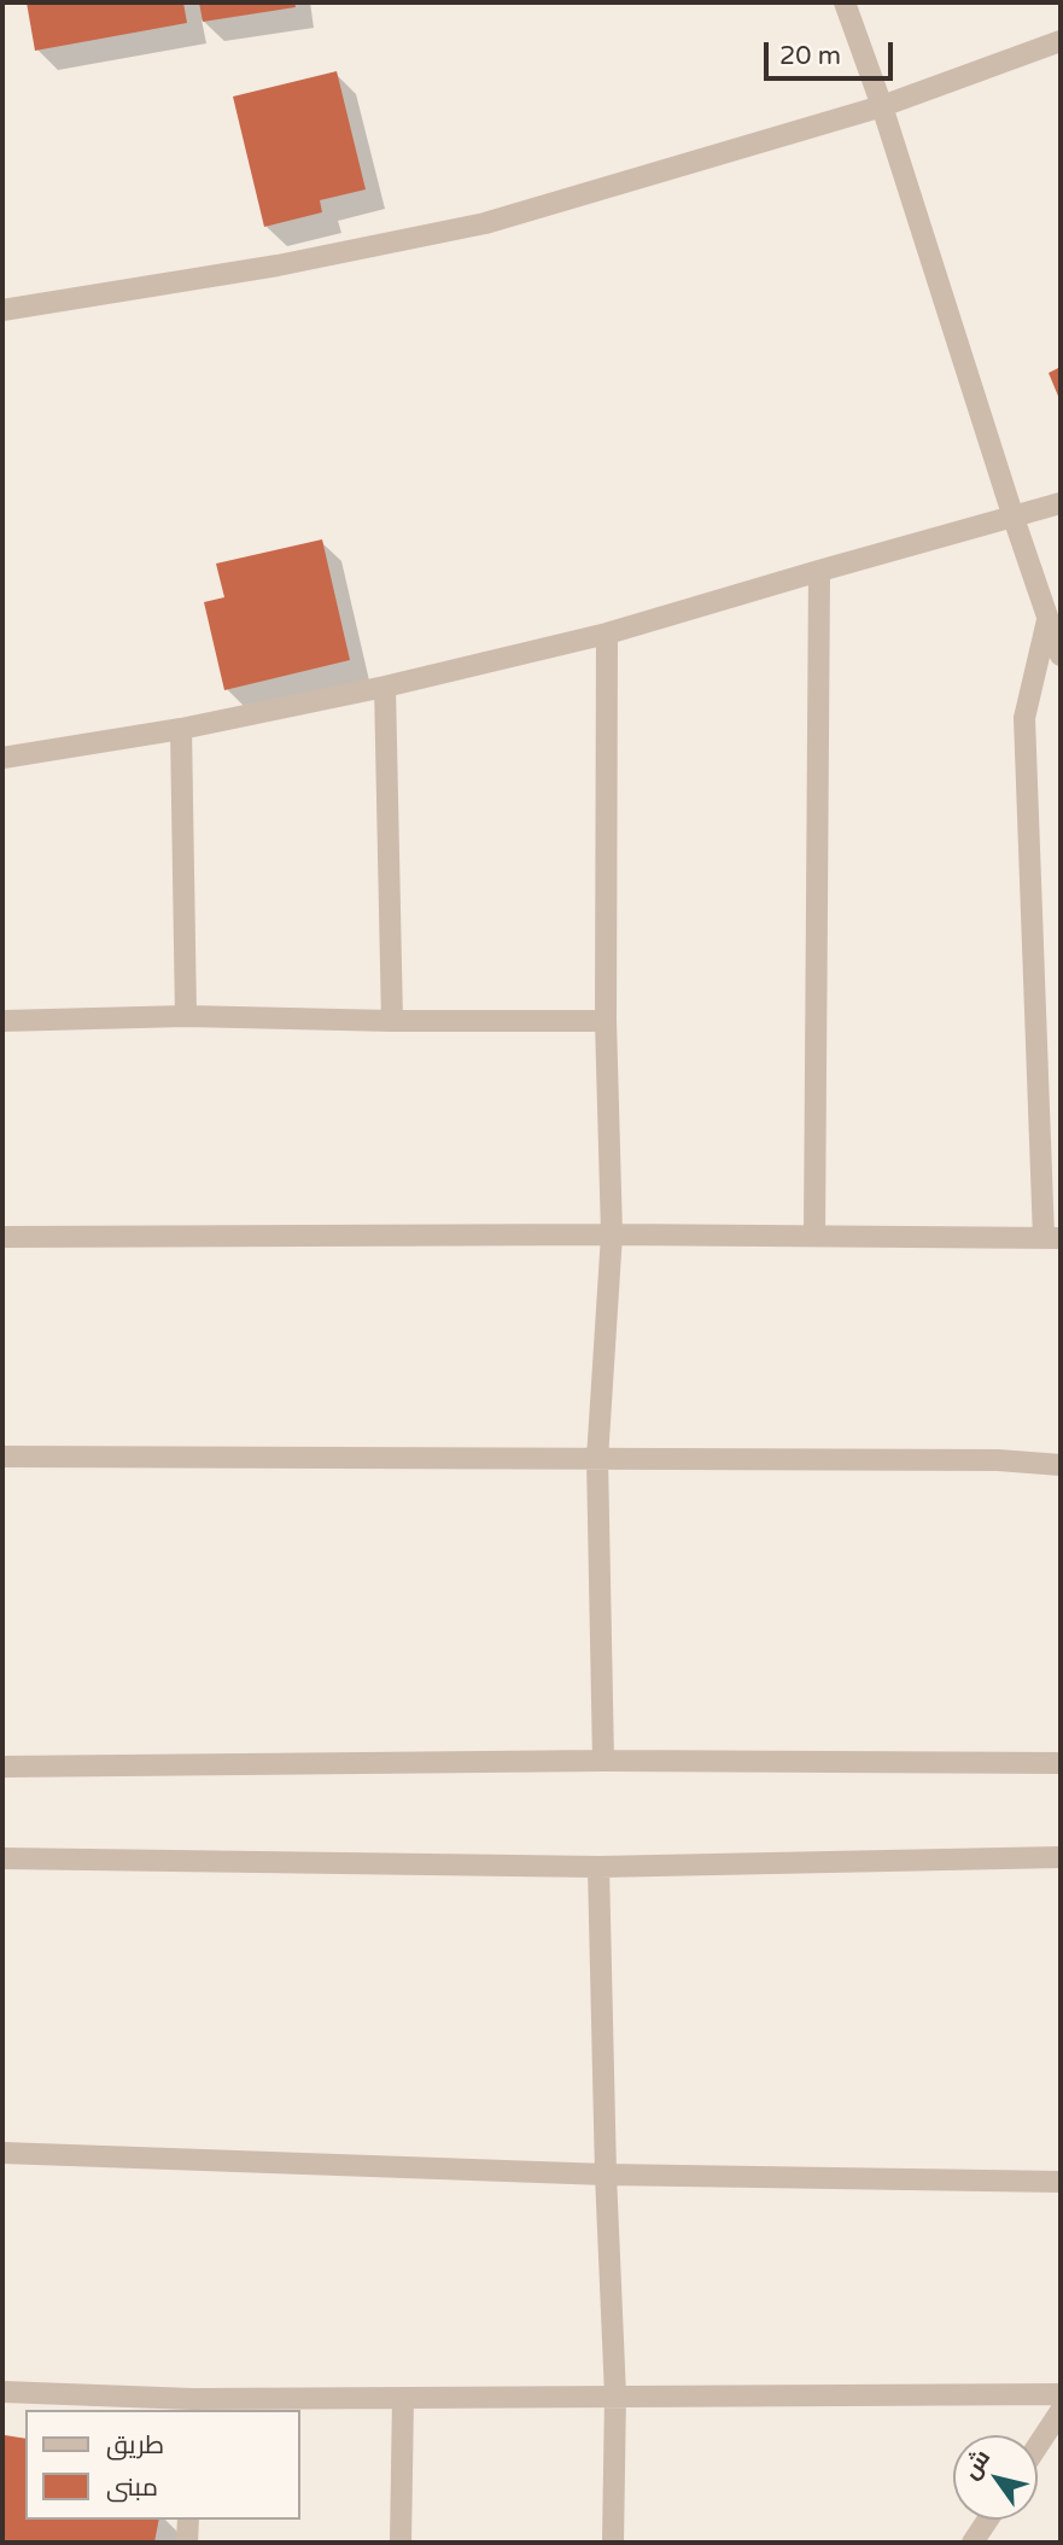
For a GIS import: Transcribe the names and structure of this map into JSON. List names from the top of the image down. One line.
{"legend":["طريق","مبنى"],"scale_bar":"20 m","north":"top left"}
